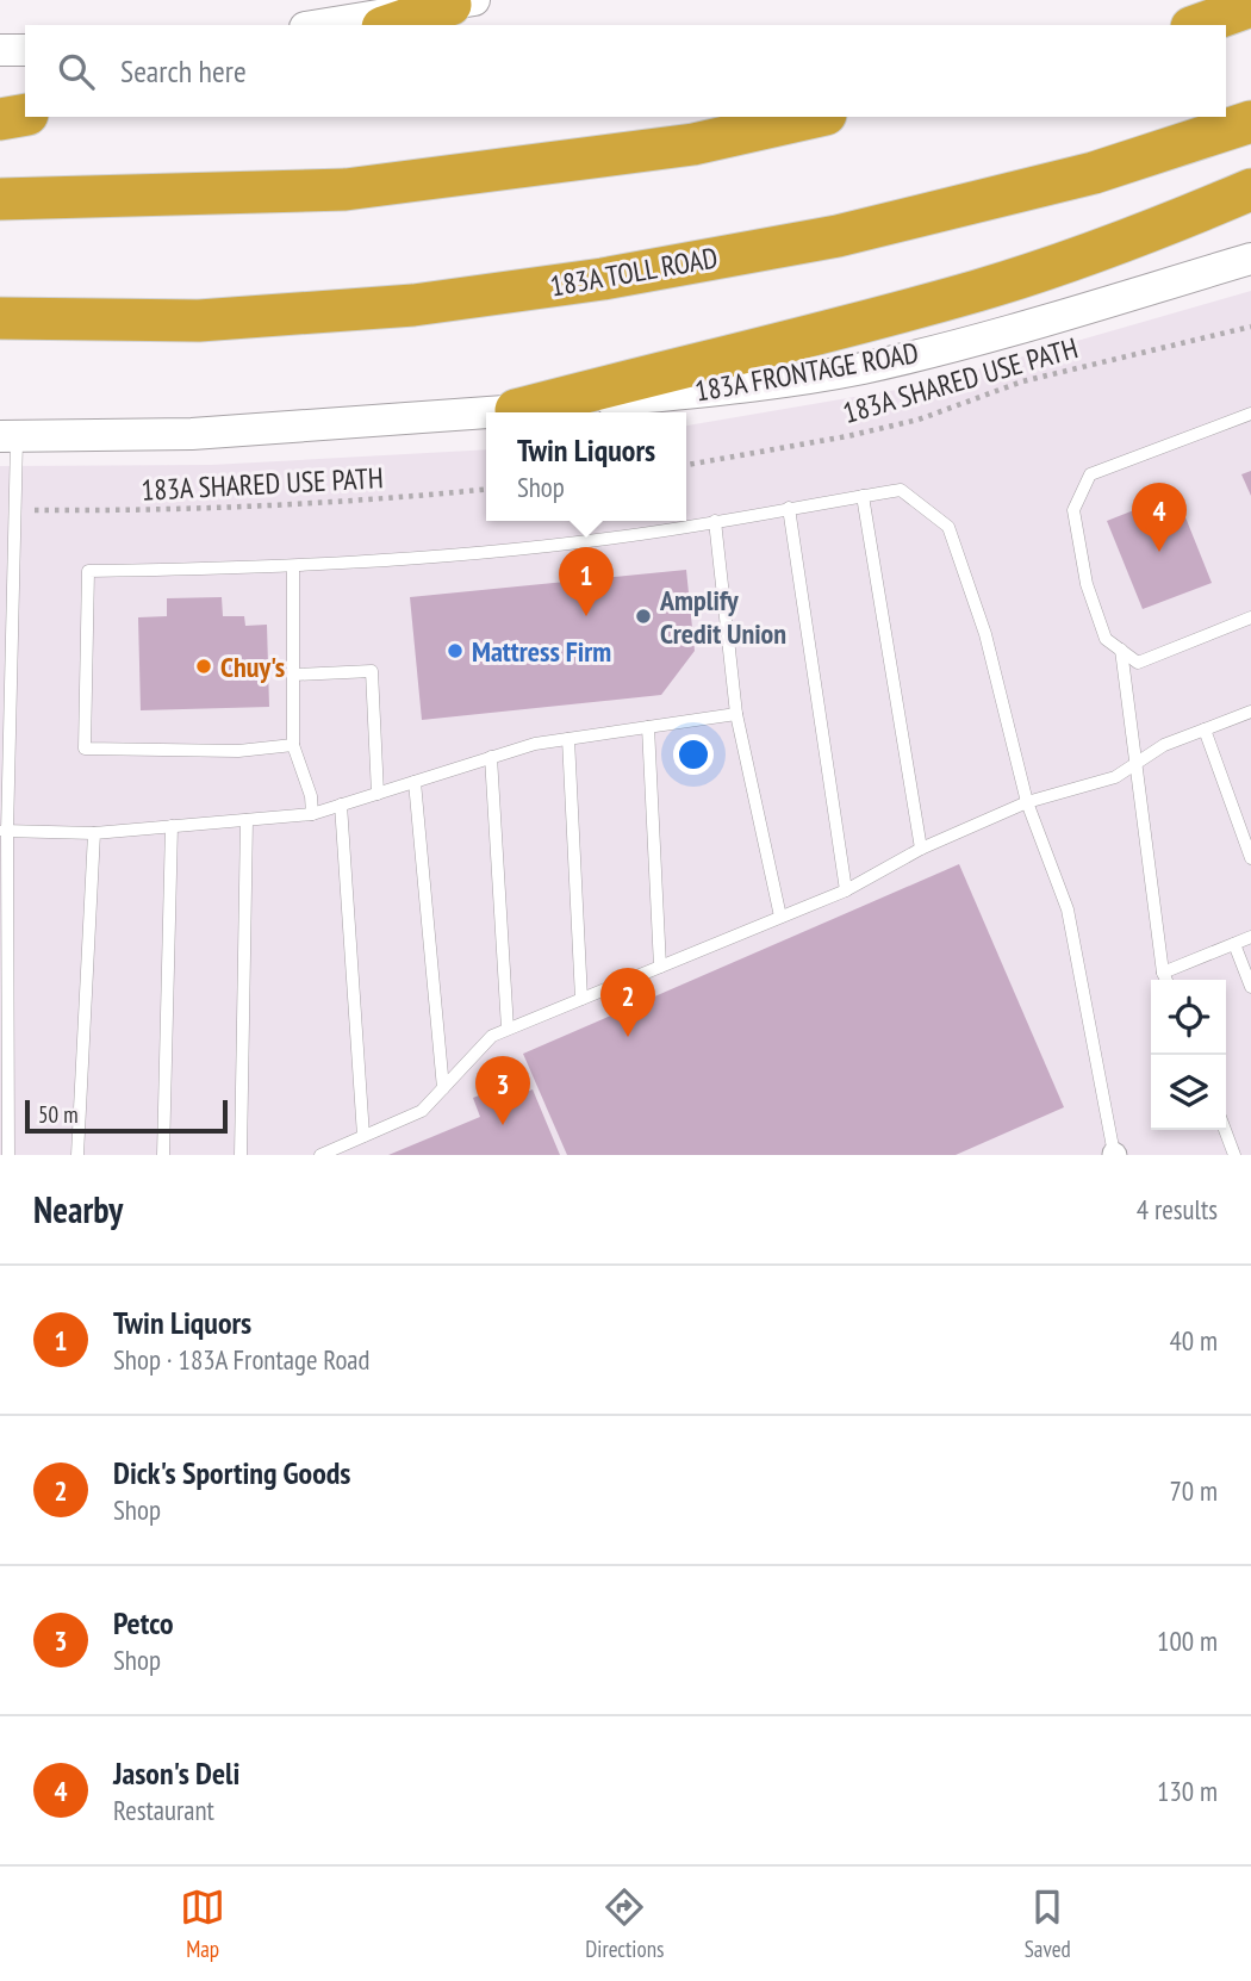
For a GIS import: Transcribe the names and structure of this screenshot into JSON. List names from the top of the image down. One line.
{"streets":{"highway":["183A TOLL ROAD"],"main road":["183A FRONTAGE ROAD"],"path":["183A SHARED USE PATH"]},"places":["Amplify Credit Union","Mattress Firm","Chuy's"],"scale_bar":"50 m","page":{"search":"Search here","popup":["Twin Liquors","Shop"],"pins":["4","1","2","3"],"scale":"50 m","heading":["Nearby","4 results"],"list":[{"mark":"1","name":"Twin Liquors","note":"Shop · 183A Frontage Road","value":"40 m"},{"mark":"2","name":"Dick's Sporting Goods","note":"Shop","value":"70 m"},{"mark":"3","name":"Petco","note":"Shop","value":"100 m"},{"mark":"4","name":"Jason's Deli","note":"Restaurant","value":"130 m"}],"nav":["Map","Directions","Saved"]}}
